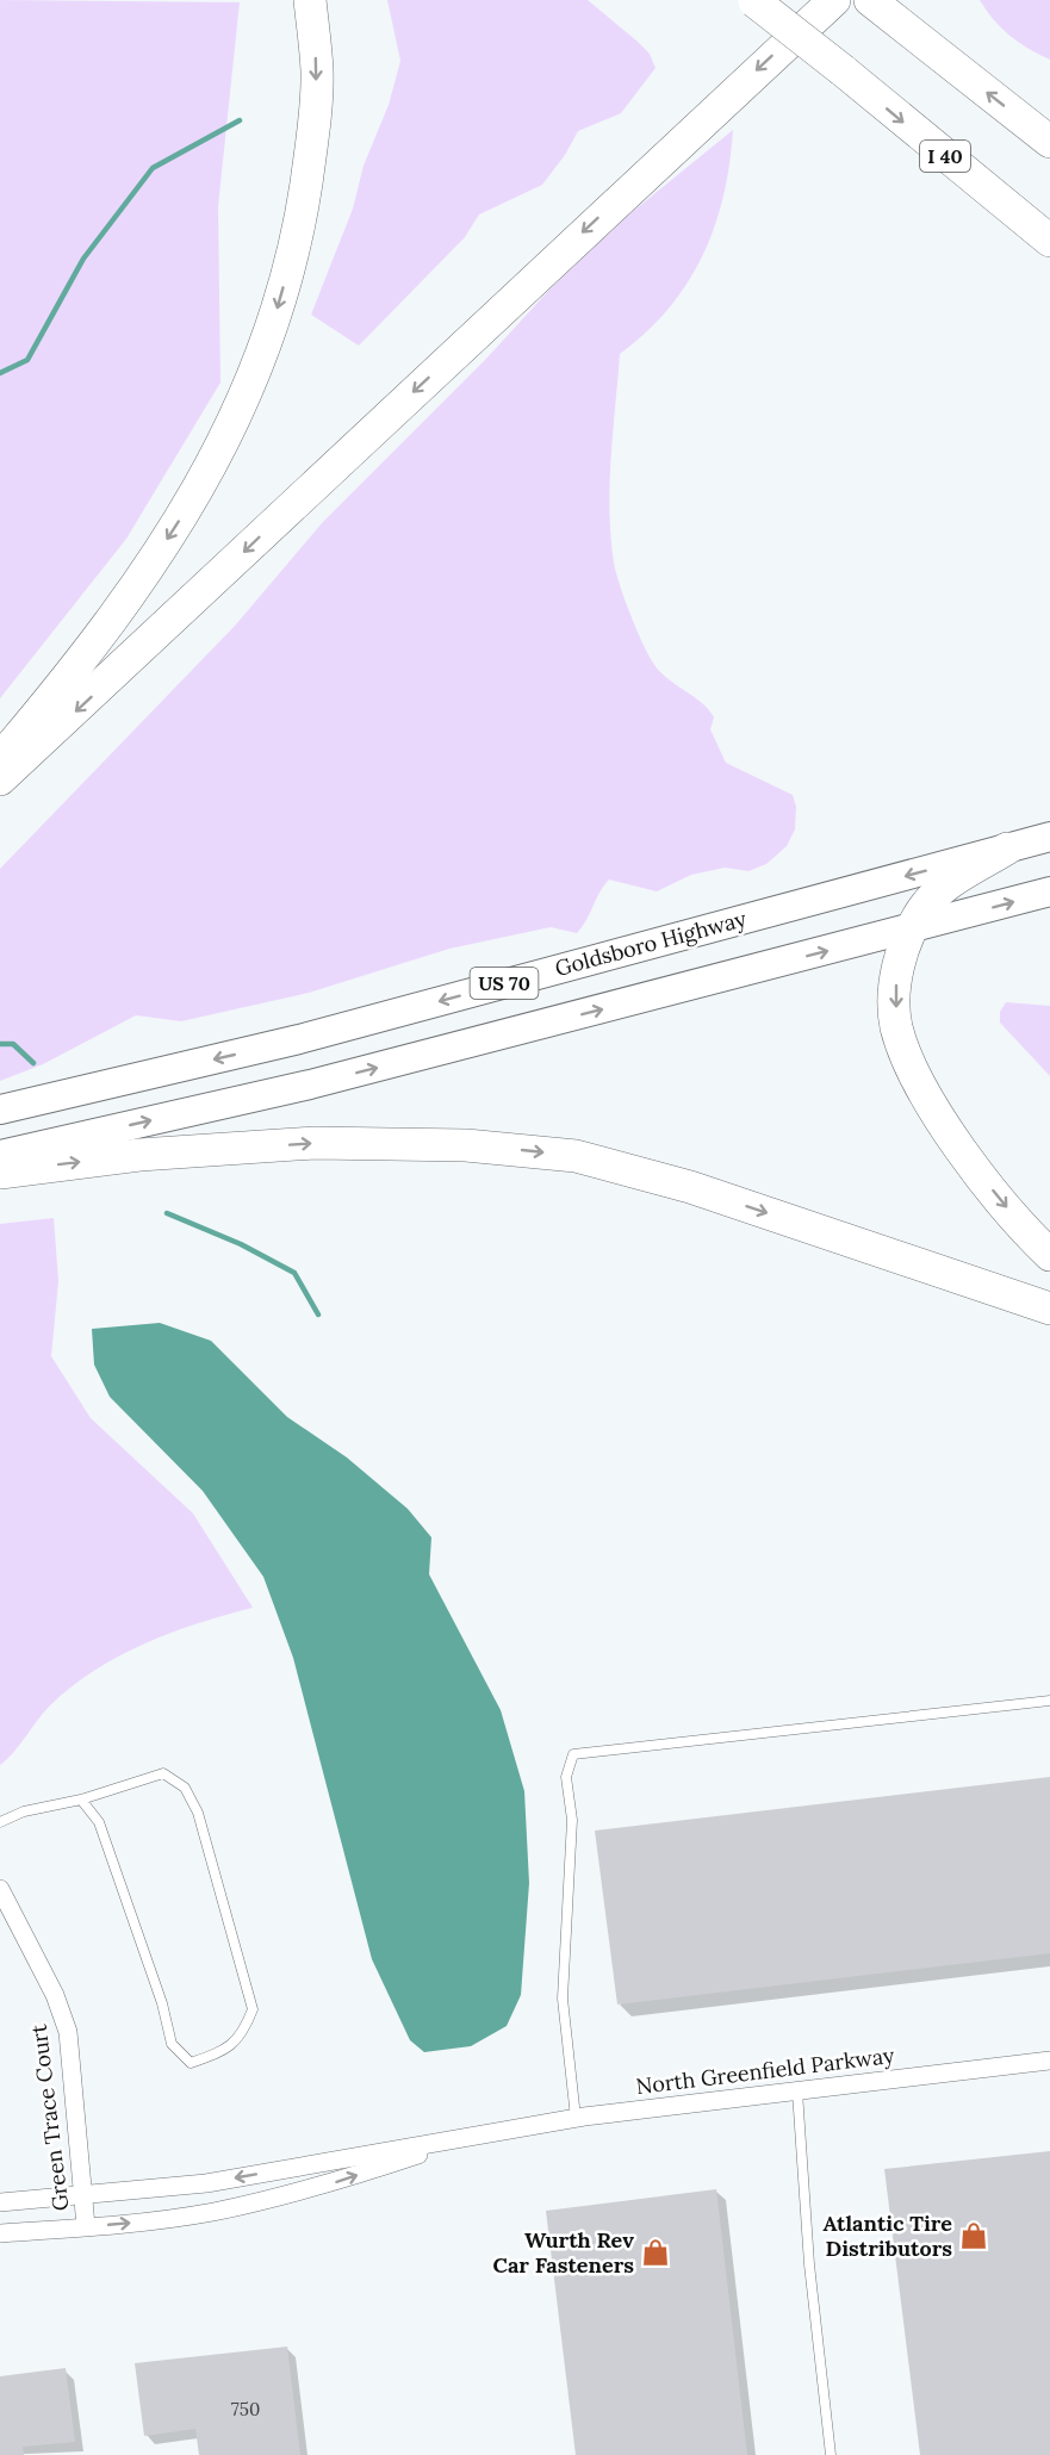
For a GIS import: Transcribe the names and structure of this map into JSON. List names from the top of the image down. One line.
{"streets":{"highway":["I 40"],"main road":["Goldsboro Highway","US 70"],"street":["North Greenfield Parkway","Green Trace Court"]},"crossings":[["North Greenfield Parkway","Green Trace Court"]],"places":{"shop":["Atlantic Tire Distributors","Wurth Rev Car Fasteners"]},"house_numbers":["750"]}
